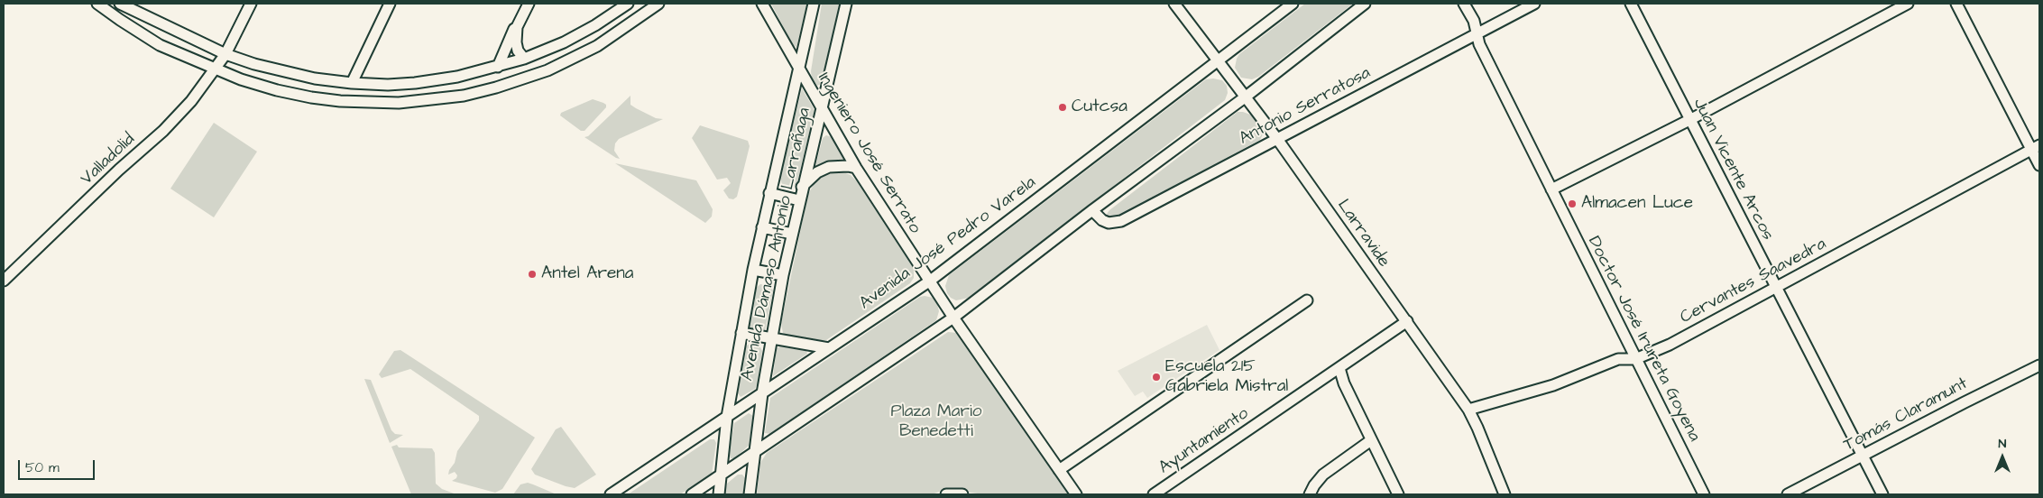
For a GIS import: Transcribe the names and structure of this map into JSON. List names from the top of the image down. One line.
{"streets":{"street":["Antonio Serratosa","Ingeniero José Serrato","Valladolid","Juan Vicente Arcos","Larravide","Avenida José Pedro Varela","Avenida Dámaso Antonio Larrañaga","Cervantes Saavedra","Doctor José Irureta Goyena","Tomás Claramunt","Ayuntamiento"]},"crossings":[["Antonio Serratosa","Larravide"],["Antonio Serratosa","Doctor José Irureta Goyena"],["Ingeniero José Serrato","Avenida José Pedro Varela"],["Ingeniero José Serrato","Avenida Dámaso Antonio Larrañaga"],["Juan Vicente Arcos","Cervantes Saavedra"],["Juan Vicente Arcos","Tomás Claramunt"],["Larravide","Avenida José Pedro Varela"],["Larravide","Cervantes Saavedra"],["Larravide","Ayuntamiento"],["Avenida José Pedro Varela","Avenida Dámaso Antonio Larrañaga"],["Cervantes Saavedra","Doctor José Irureta Goyena"]],"parks":["Plaza Mario Benedetti"],"places":["Cutcsa","Almacen Luce","Antel Arena","Escuela 215 Gabriela Mistral"],"scale_bar":"50 m","north":"top"}
